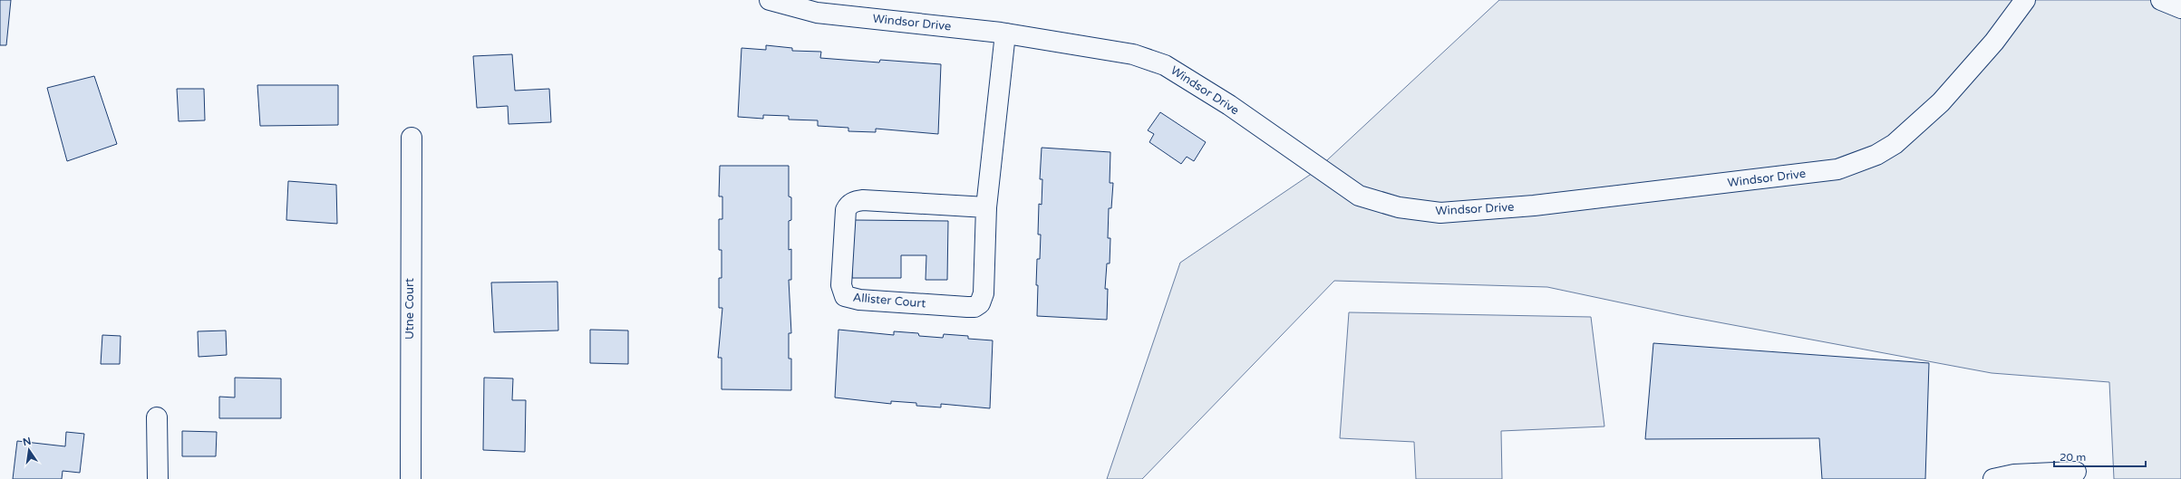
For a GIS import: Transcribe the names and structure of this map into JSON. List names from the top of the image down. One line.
{"streets":{"street":["Windsor Drive","Allister Court","Utne Court"]},"crossings":[["Windsor Drive","Allister Court"]],"scale_bar":"20 m","north":"top"}
